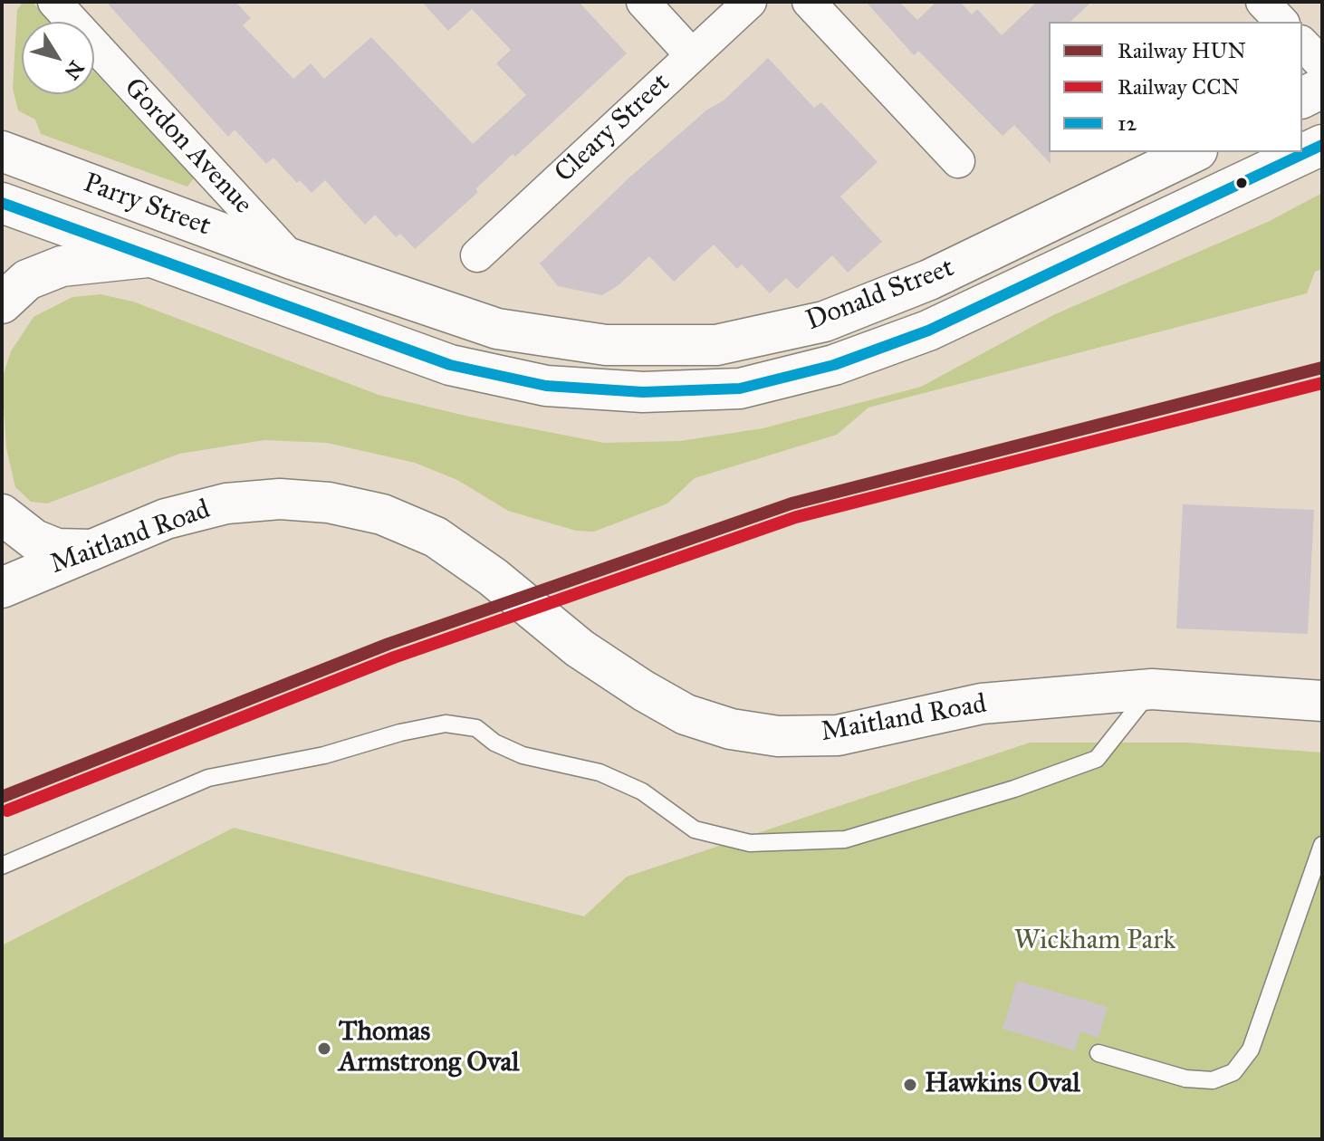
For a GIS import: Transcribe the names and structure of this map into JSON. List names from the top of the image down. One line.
{"streets":{"main road":["Parry Street","Donald Street","Maitland Road"],"street":["Cleary Street","Gordon Avenue"]},"crossings":[["Gordon Avenue","Parry Street"],["Gordon Avenue","Donald Street"],["Parry Street","Donald Street"]],"parks":["Wickham Park"],"places":["Thomas Armstrong Oval","Hawkins Oval"],"lines":["transit line 12","rail line HUN","rail line CCN"],"legend":["Railway HUN","Railway CCN","12"],"north":"bottom right"}
